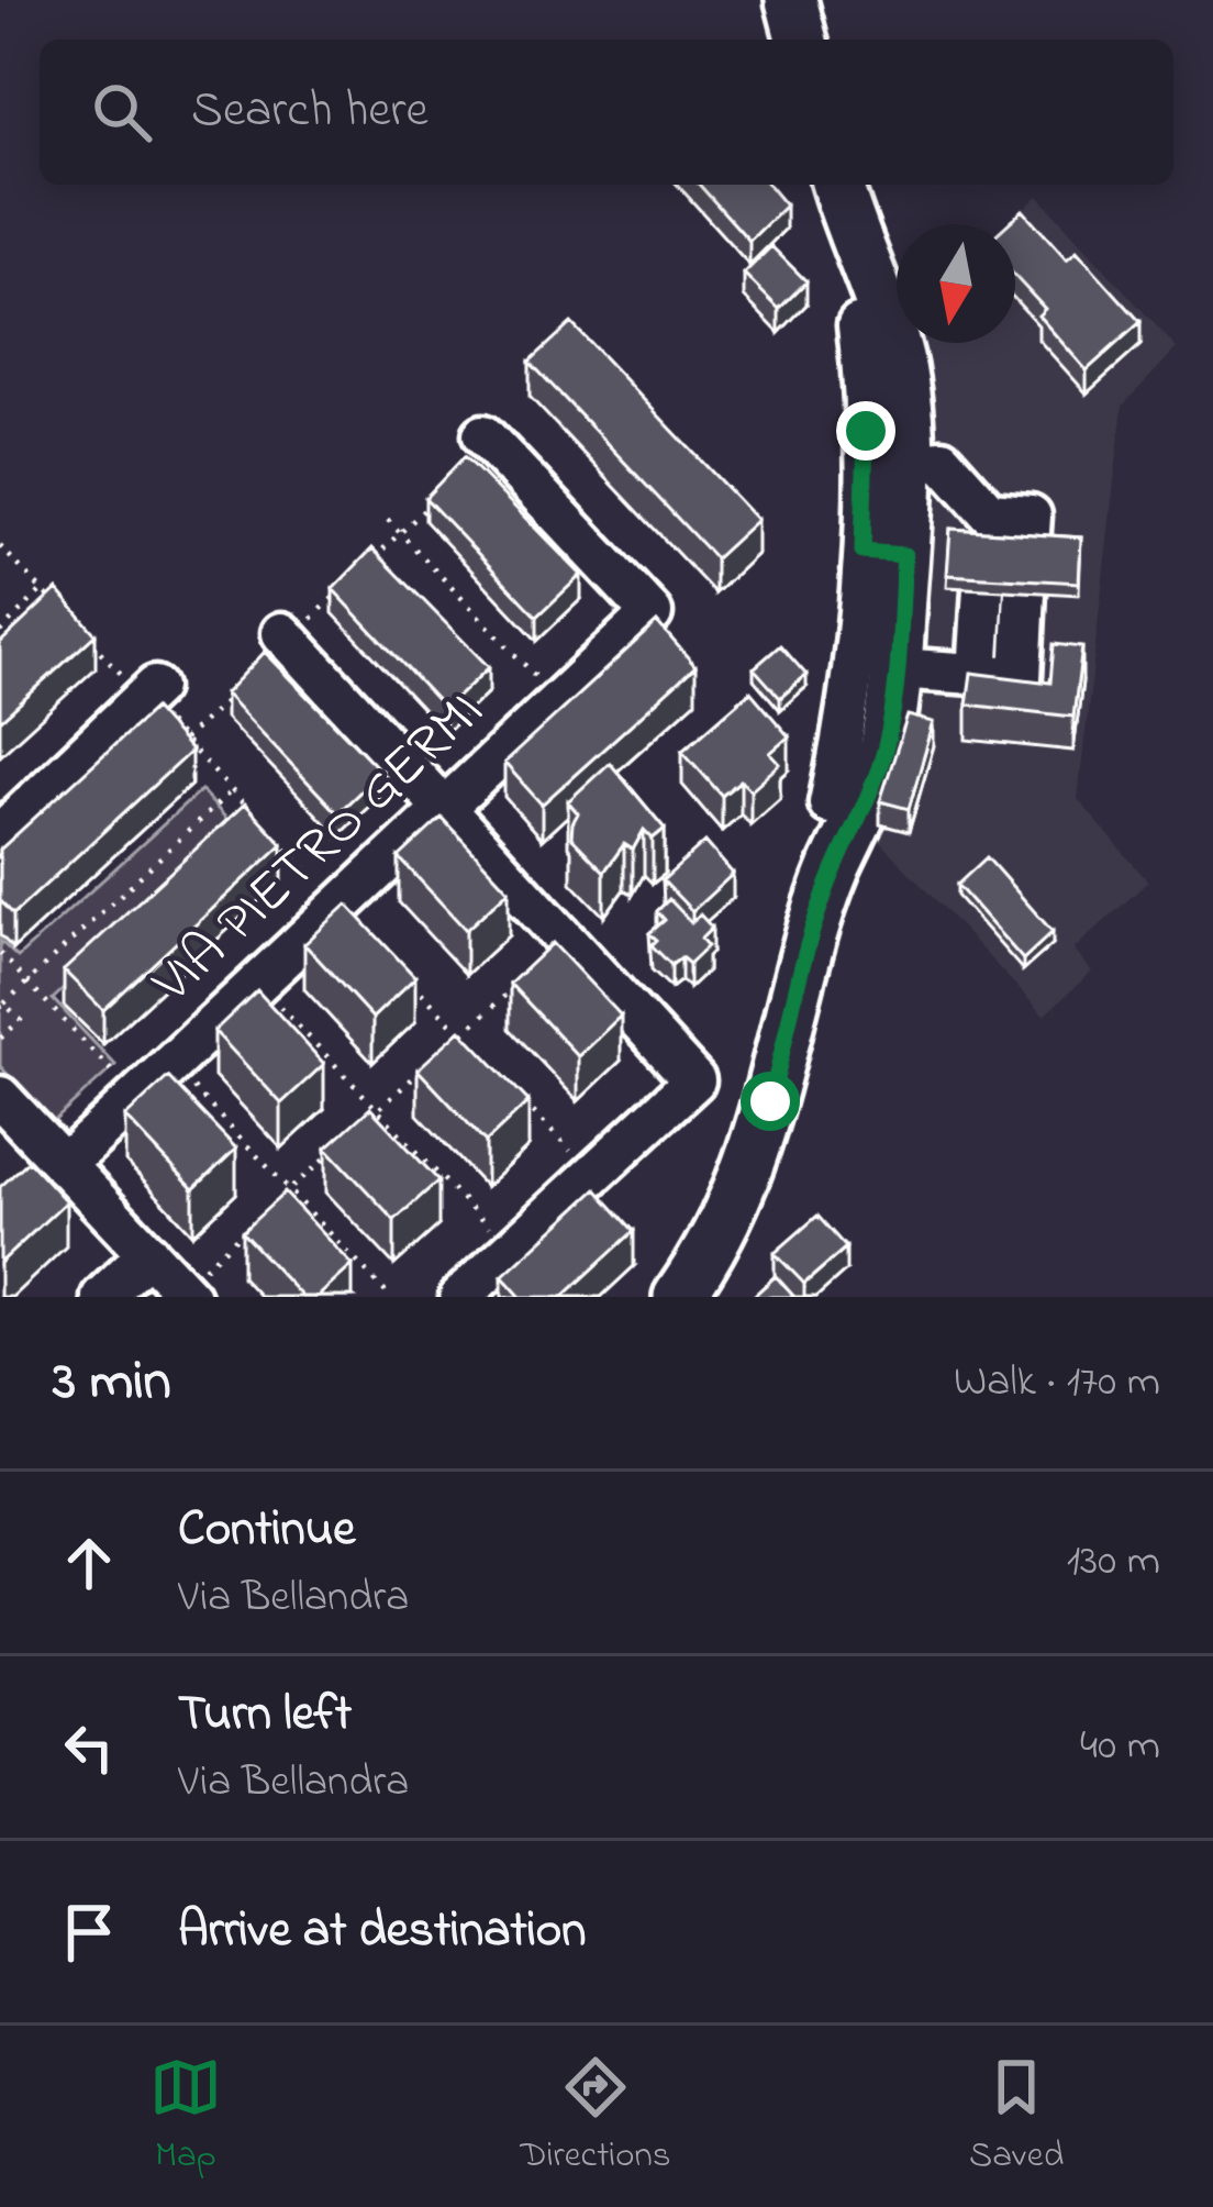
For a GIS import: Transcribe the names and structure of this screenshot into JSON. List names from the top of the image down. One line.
{"streets":{"street":["VIA PIETRO GERMI"]},"north":"bottom","page":{"search":"Search here","heading":["3 min","Walk · 170 m"],"list":[["Continue","Via Bellandra","130 m"],["Turn left","Via Bellandra","40 m"],"Arrive at destination"],"nav":["Map","Directions","Saved"]}}
